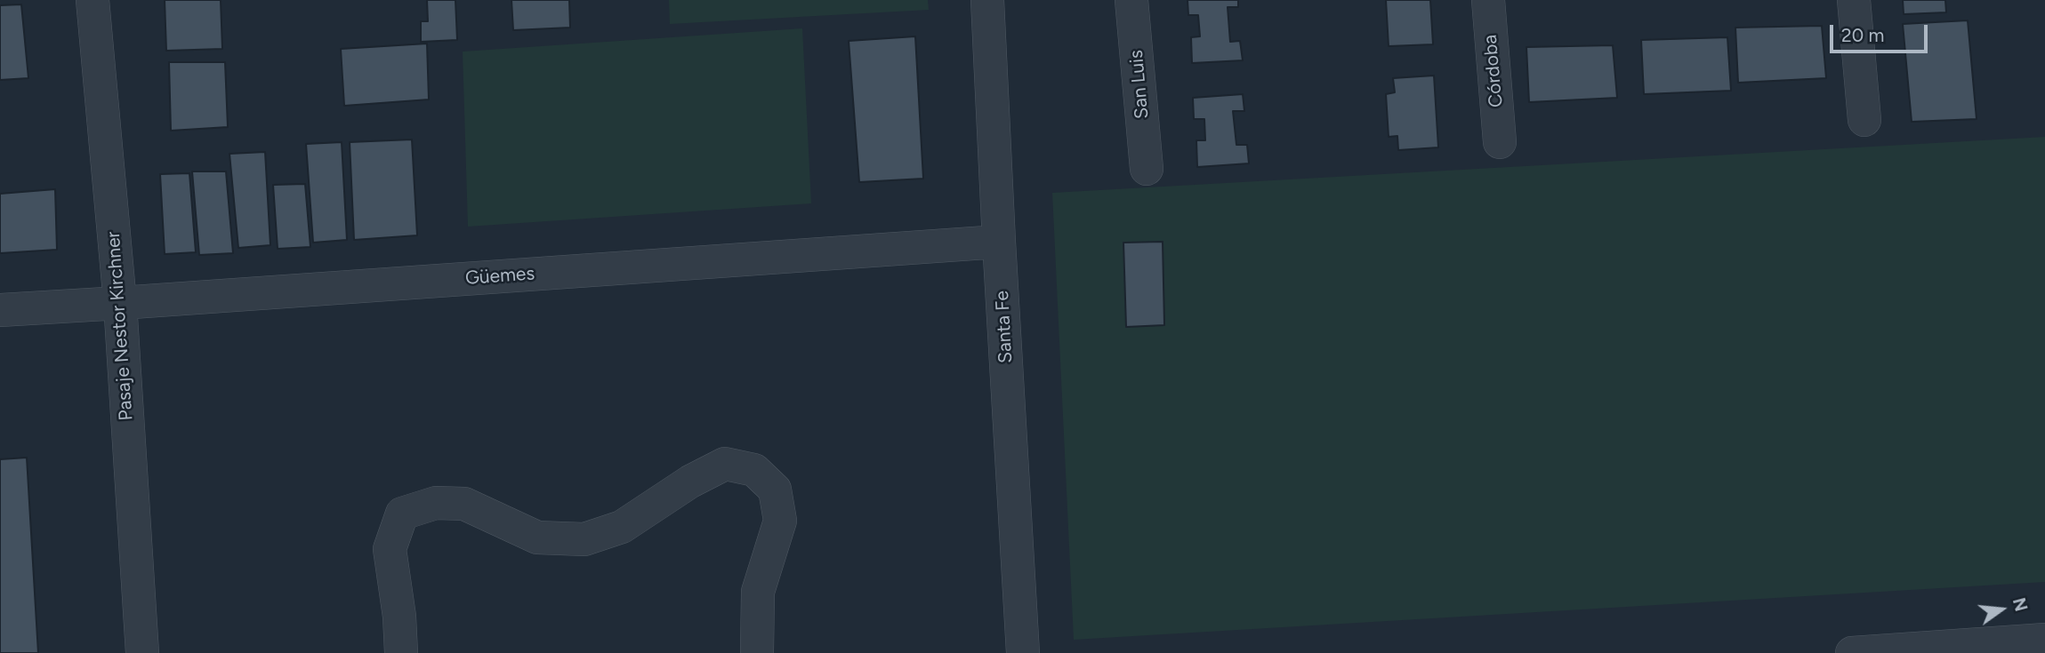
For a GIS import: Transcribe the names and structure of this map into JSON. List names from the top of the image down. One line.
{"streets":{"street":["Córdoba","San Luis","Güemes","Pasaje Nestor Kirchner","Santa Fe"]},"crossings":[["Güemes","Pasaje Nestor Kirchner"],["Güemes","Santa Fe"]],"scale_bar":"20 m","north":"right"}
